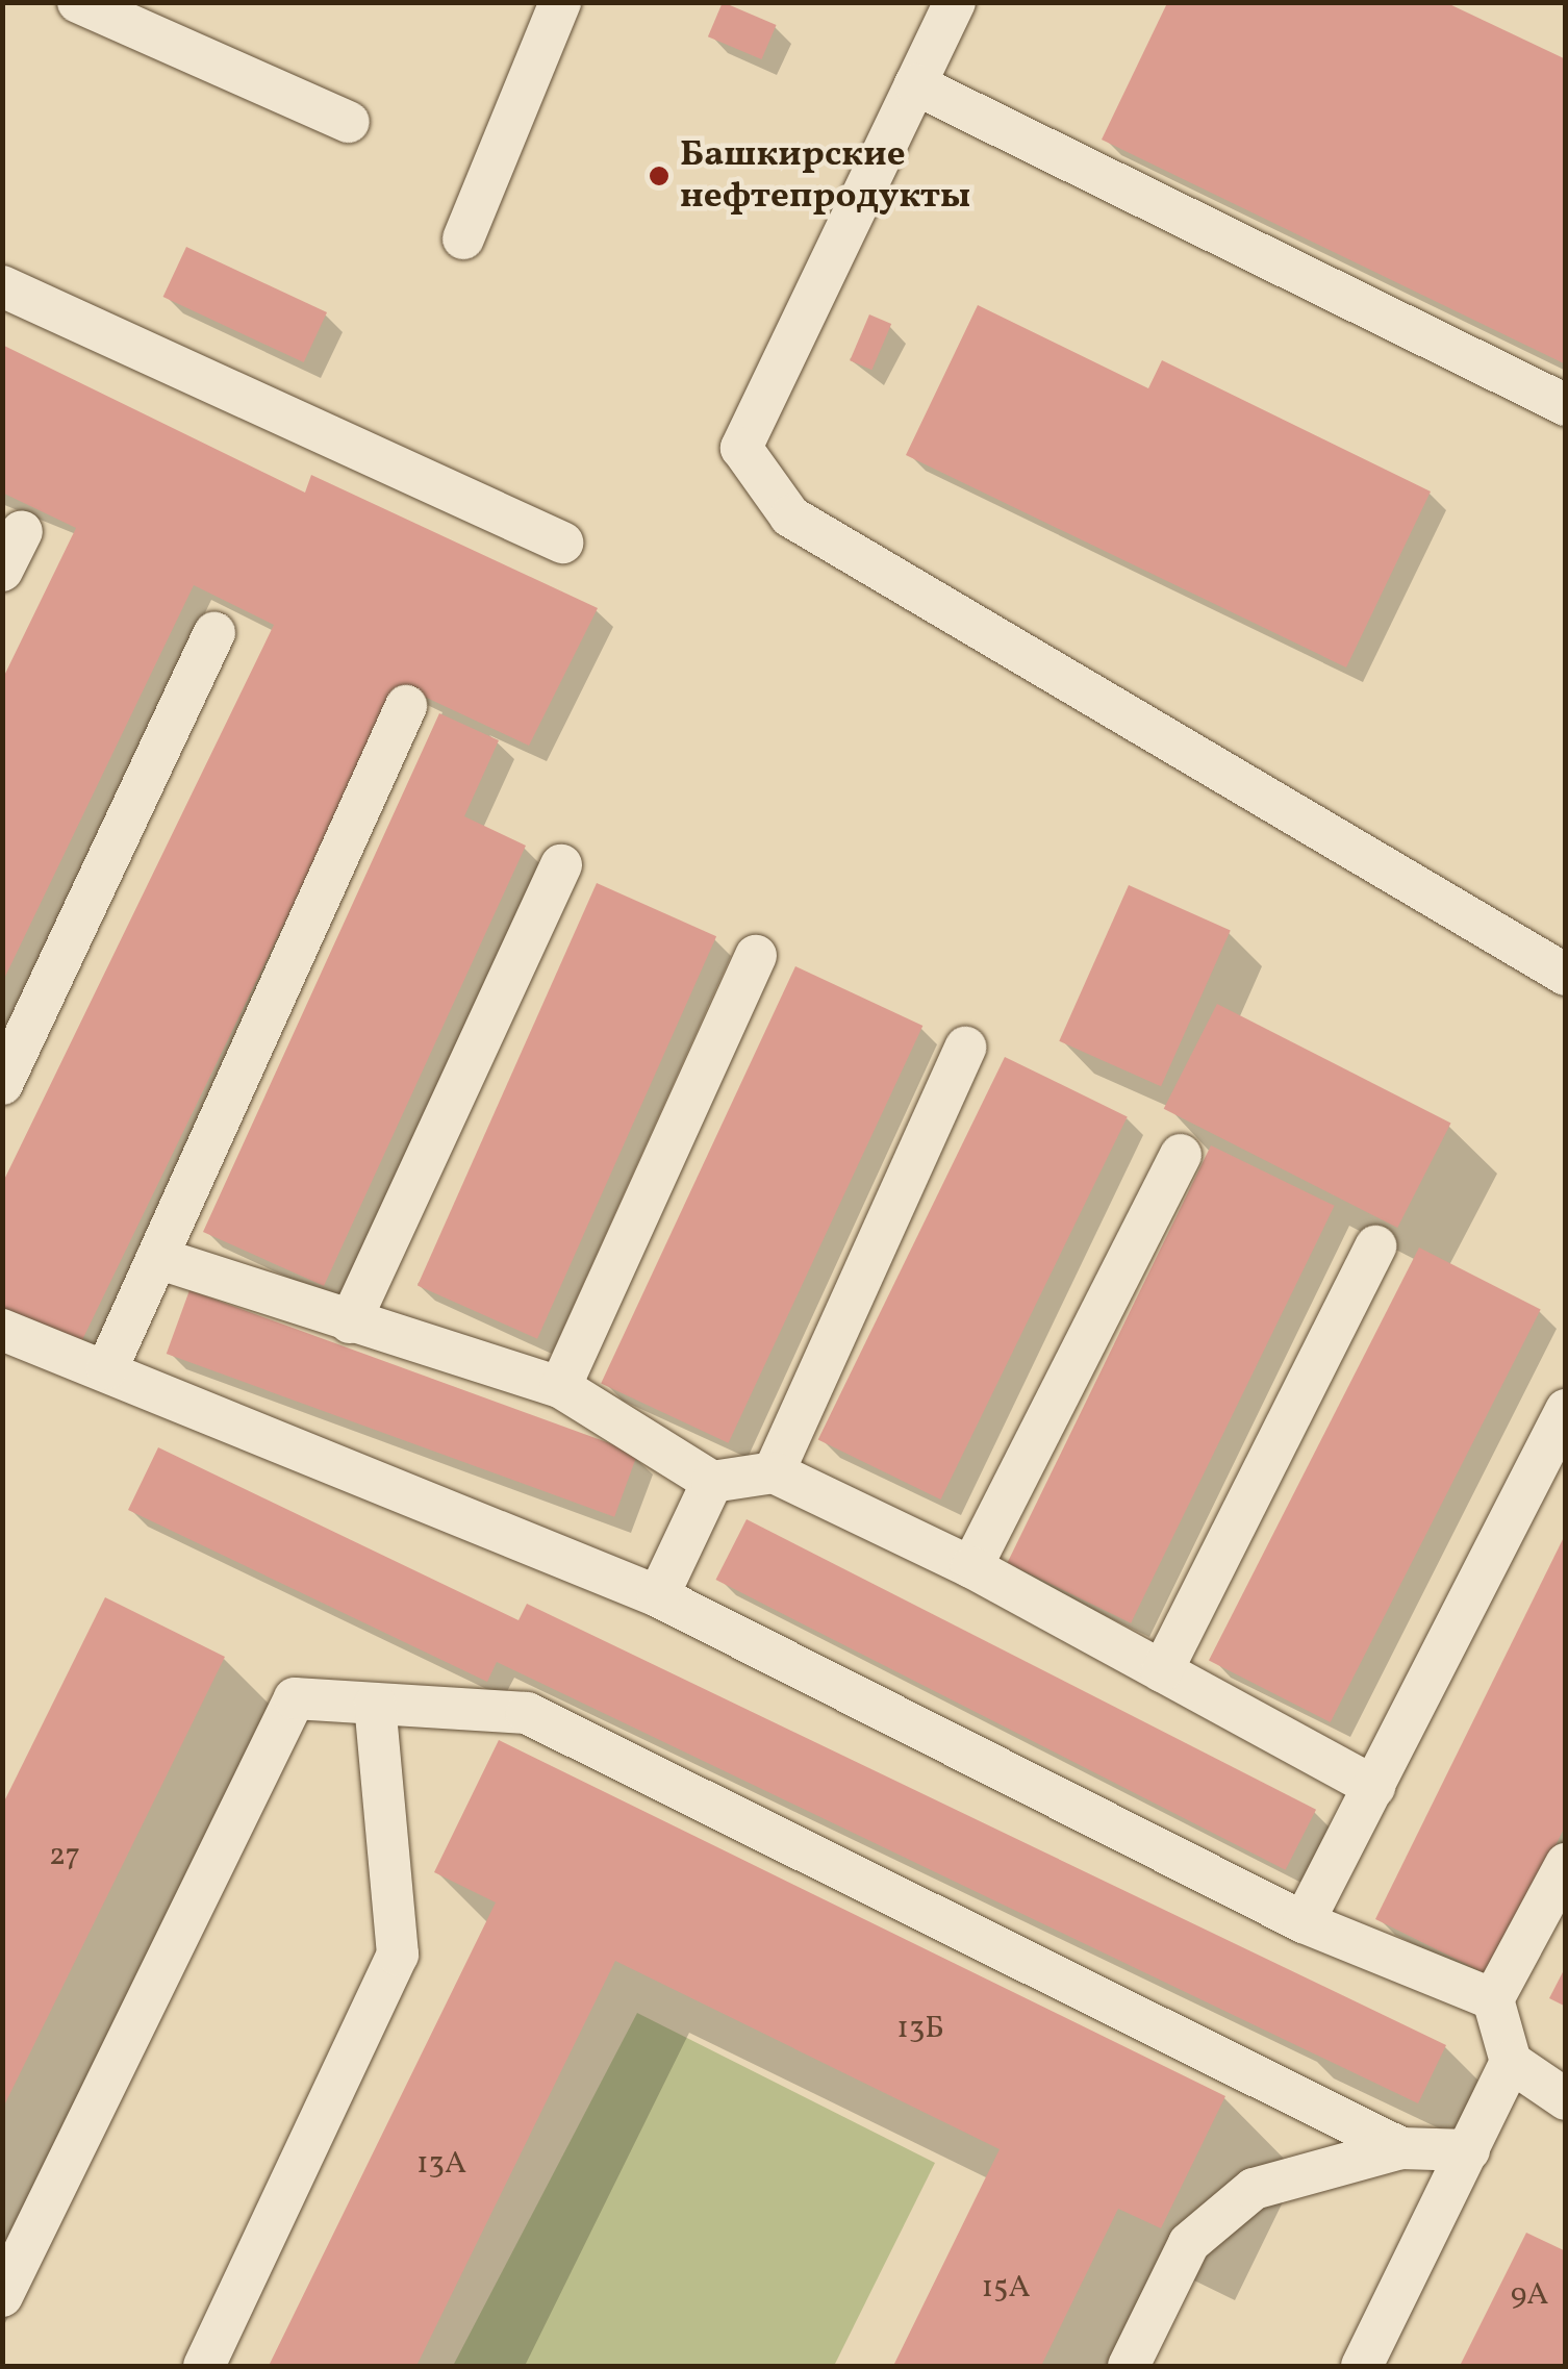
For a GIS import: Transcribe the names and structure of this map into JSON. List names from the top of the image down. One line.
{"places":["Башкирские нефтепродукты"],"house_numbers":["27","13Б","13А","15А","9А"]}
